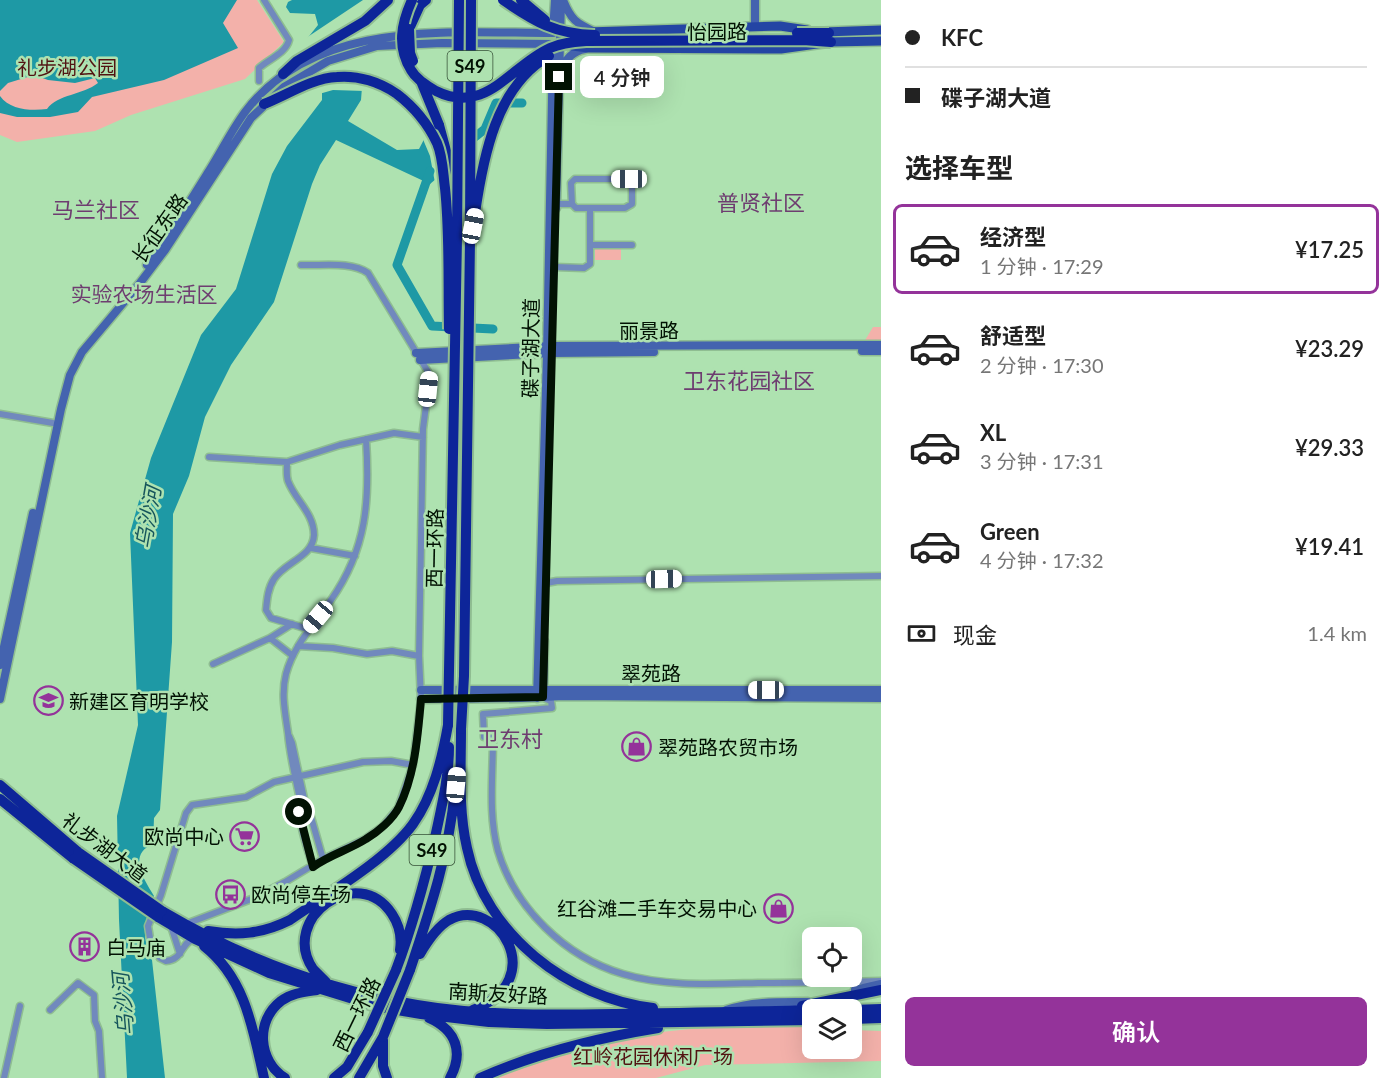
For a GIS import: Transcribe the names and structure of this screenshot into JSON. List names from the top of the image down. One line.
{"streets":{"highway":["S49","西一环路","礼步湖大道","南斯友好路"],"main road":["怡园路","长征东路","丽景路","碟子湖大道","翠苑路"]},"crossings":[["怡园路","长征东路"],["怡园路","碟子湖大道"],["长征东路","碟子湖大道"],["丽景路","碟子湖大道"],["碟子湖大道","翠苑路"],["礼步湖大道","南斯友好路"]],"districts":["普贤社区","马兰社区","实验农场生活区","卫东花园社区","卫东村"],"water":["乌沙河"],"parks":["礼步湖公园","红岭花园休闲广场"],"places":{"school or university":["新建区育明学校"],"shop":["翠苑路农贸市场","红谷滩二手车交易中心"],"supermarket":["欧尚中心"],"bus stop":["欧尚停车场"],"building":["白马庙"]},"page":{"banner":["KFC","碟子湖大道"],"bubble":"4 分钟","heading":"选择车型","list":[{"name":"经济型","note":"1 分钟 · 17:29","value":"¥17.25"},{"name":"舒适型","note":"2 分钟 · 17:30","value":"¥23.29"},{"name":"XL","note":"3 分钟 · 17:31","value":"¥29.33"},{"name":"Green","note":"4 分钟 · 17:32","value":"¥19.41"}],"pay":["现金","1.4 km"],"buttons":"确认"}}
